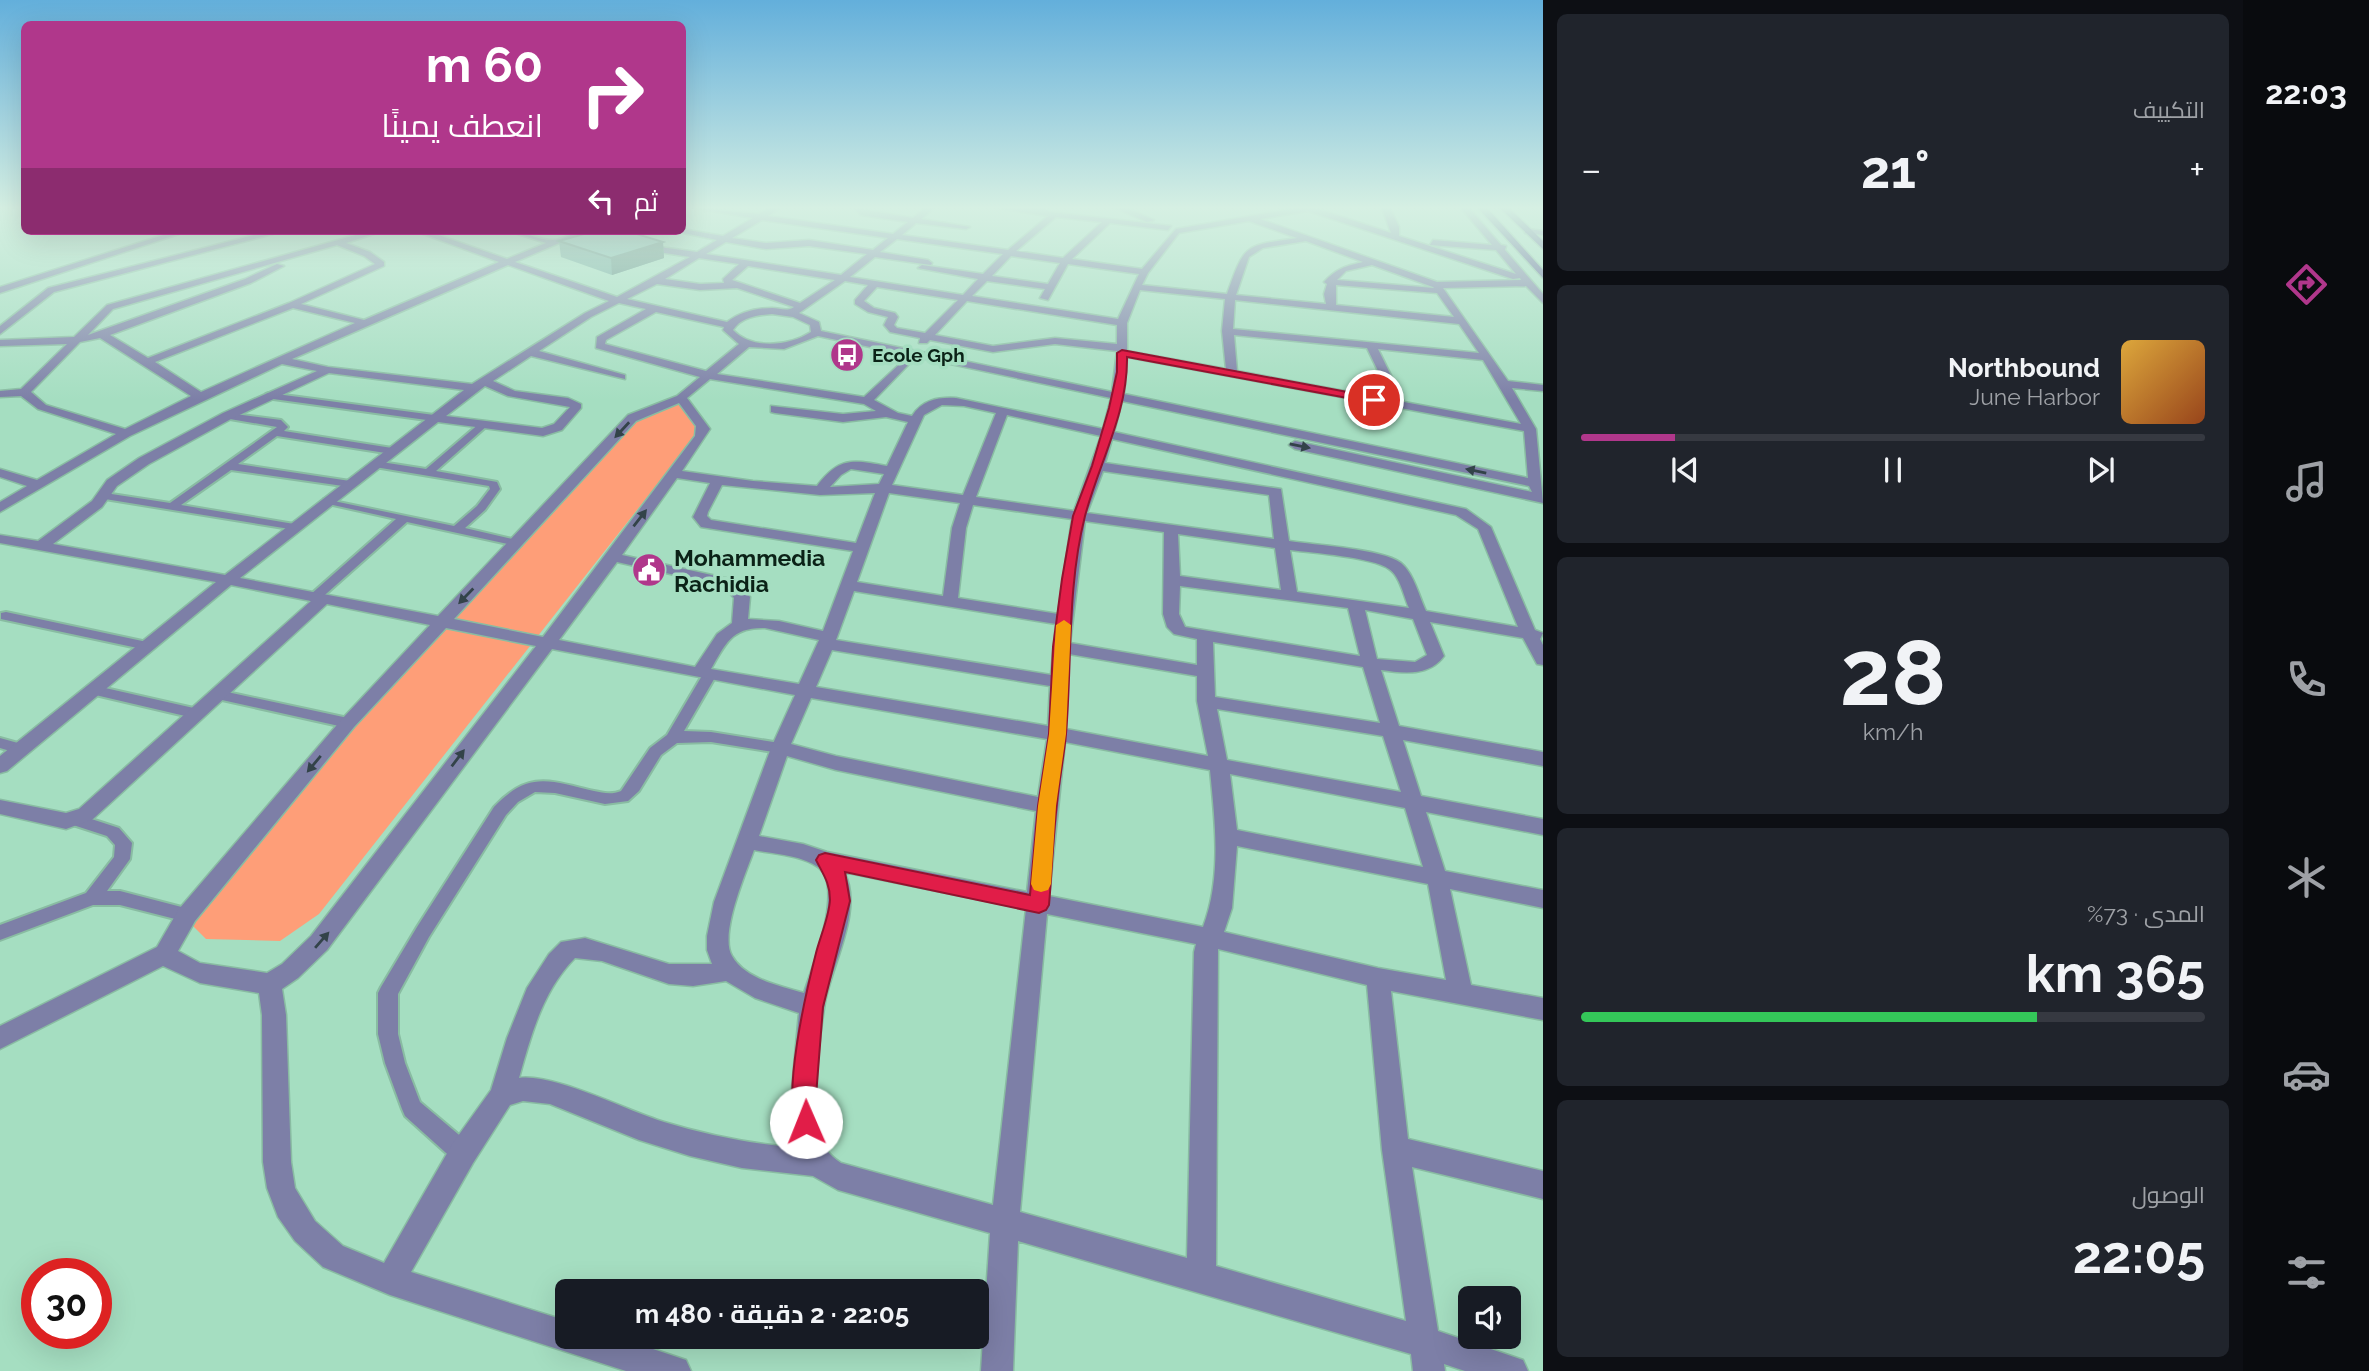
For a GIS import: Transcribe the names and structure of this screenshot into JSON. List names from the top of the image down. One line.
{"places":{"bus stop":["Ecole Gph"],"public building":["Mohammedia Rachidia"]},"page":{"tabs":"22:03","tile":["التكييف",["28","km/h"],["المدى · 73%","365 km"],["الوصول","22:05"]],"turn":["60 m","انعطف يمينًا"],"heat":["−","21°","+"],"then":"ثم","song":["Northbound","June Harbor"],"limit":"30","trip":"22:05 · 2 دقيقة · 480 m"}}
